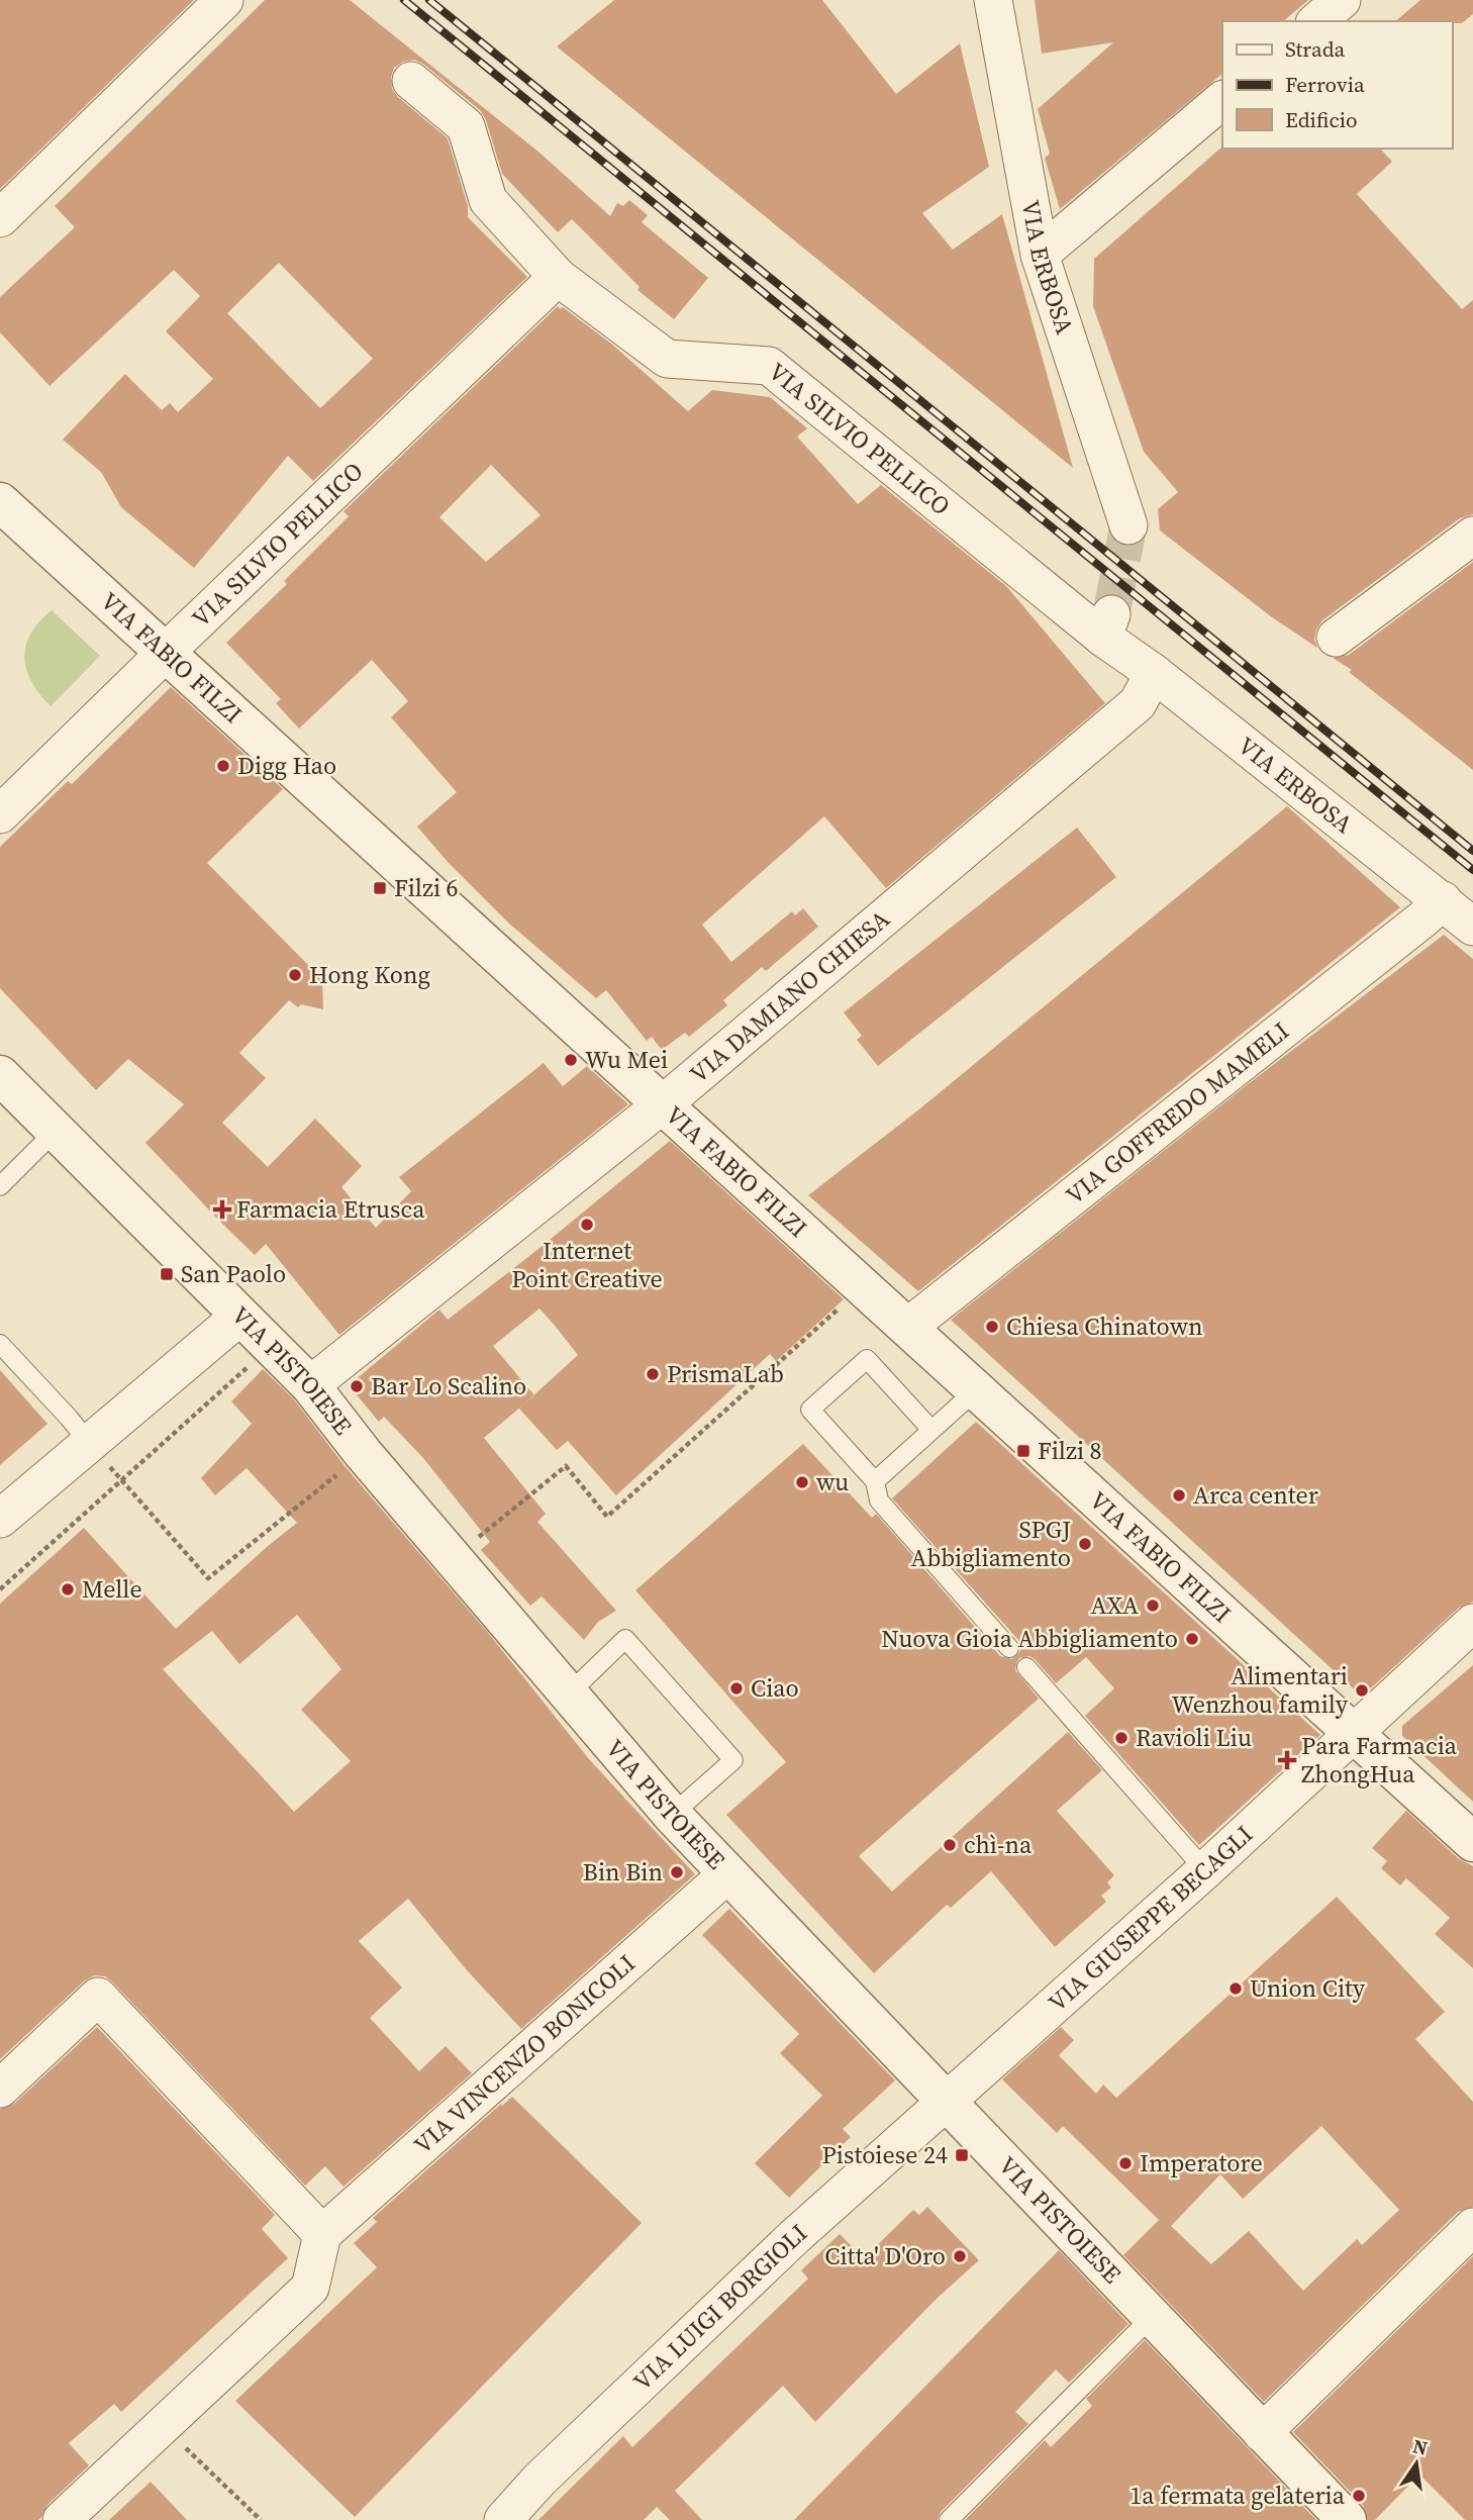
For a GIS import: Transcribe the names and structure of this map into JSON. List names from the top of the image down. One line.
{"streets":{"street":["VIA ERBOSA","VIA SILVIO PELLICO","VIA FABIO FILZI","VIA DAMIANO CHIESA","VIA GOFFREDO MAMELI","VIA PISTOIESE","VIA GIUSEPPE BECAGLI","VIA VINCENZO BONICOLI","VIA LUIGI BORGIOLI"]},"crossings":[["VIA ERBOSA","VIA SILVIO PELLICO"],["VIA ERBOSA","VIA DAMIANO CHIESA"],["VIA ERBOSA","VIA GOFFREDO MAMELI"],["VIA SILVIO PELLICO","VIA FABIO FILZI"],["VIA FABIO FILZI","VIA DAMIANO CHIESA"],["VIA FABIO FILZI","VIA GOFFREDO MAMELI"],["VIA FABIO FILZI","VIA GIUSEPPE BECAGLI"],["VIA DAMIANO CHIESA","VIA PISTOIESE"],["VIA PISTOIESE","VIA GIUSEPPE BECAGLI"],["VIA PISTOIESE","VIA VINCENZO BONICOLI"],["VIA PISTOIESE","VIA LUIGI BORGIOLI"],["VIA GIUSEPPE BECAGLI","VIA LUIGI BORGIOLI"]],"places":{"other":["Digg Hao","Hong Kong","Wu Mei","Internet Point Creative","Chiesa Chinatown","PrismaLab","Bar Lo Scalino","wu","Arca center","SPGJ Abbigliamento","Melle","AXA","Nuova Gioia Abbigliamento","Ciao","Alimentari Wenzhou family","Ravioli Liu","chì-na","Bin Bin","Union City","Imperatore","Citta' D'Oro","1a fermata gelateria"],"transit":["Filzi 6","San Paolo","Filzi 8","Pistoiese 24"],"health":["Farmacia Etrusca","Para Farmacia ZhongHua"]},"legend":["Strada","Ferrovia","Edificio"],"north":"top"}
